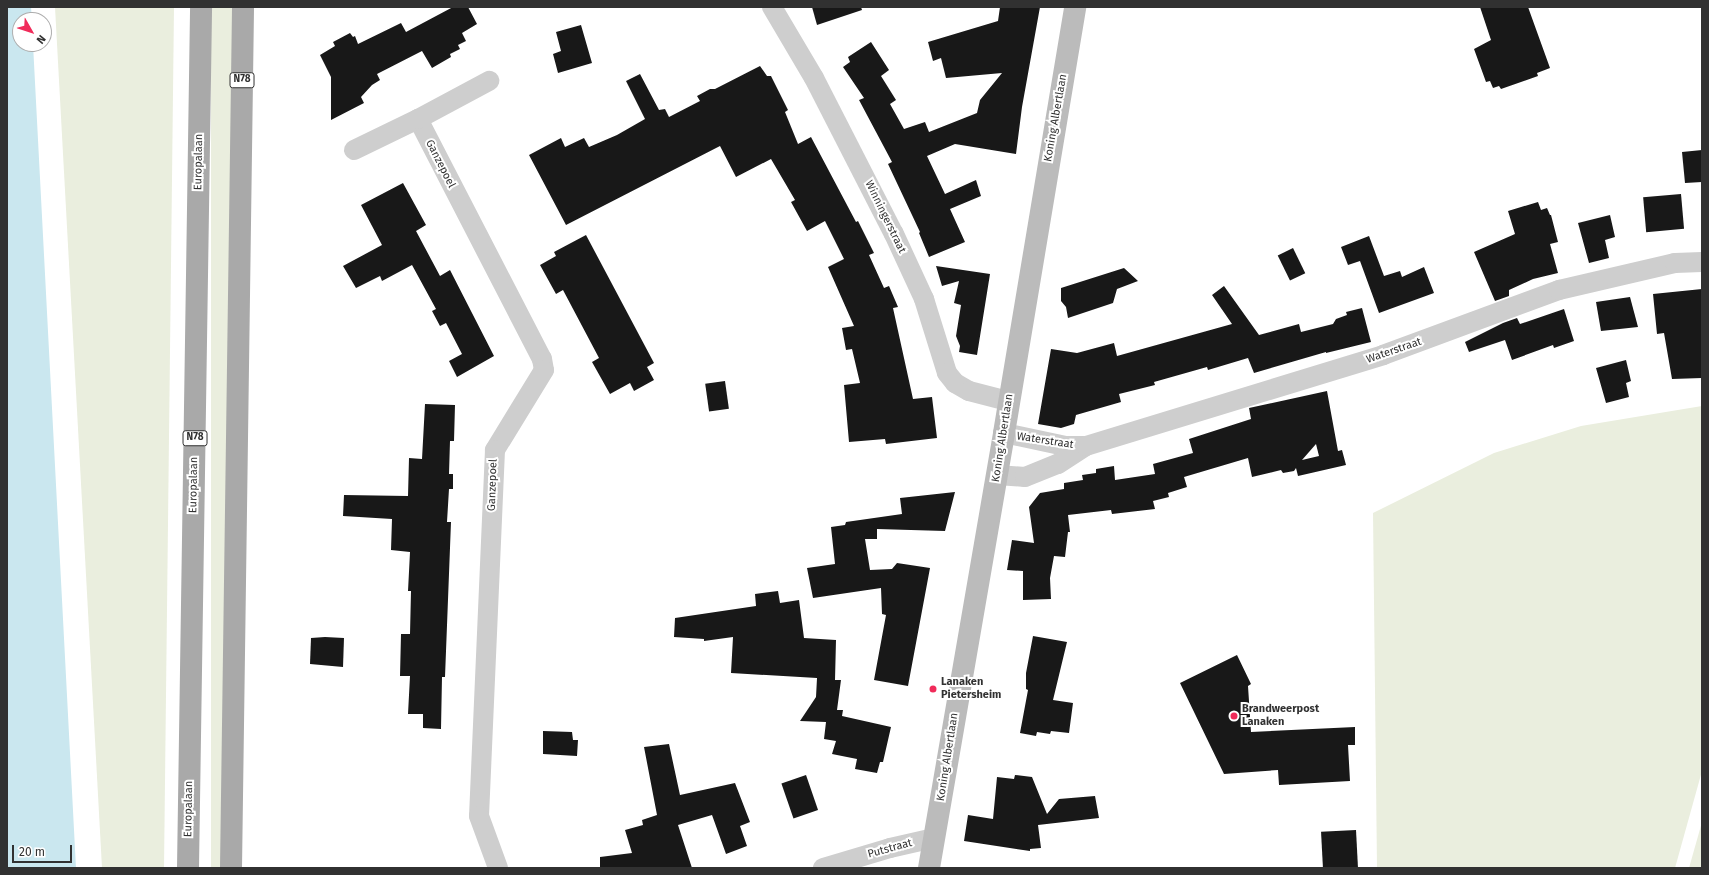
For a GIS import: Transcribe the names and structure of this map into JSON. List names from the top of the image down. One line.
{"streets":{"main road":["N78","Europalaan"],"street":["Koning Albertlaan","Ganzepoel","Winningerstraat","Waterstraat","Putstraat"]},"crossings":[["Koning Albertlaan","Winningerstraat"],["Koning Albertlaan","Waterstraat"],["Koning Albertlaan","Putstraat"]],"places":["Lanaken Pietersheim","Brandweerpost Lanaken"],"scale_bar":"20 m","north":"bottom right"}
